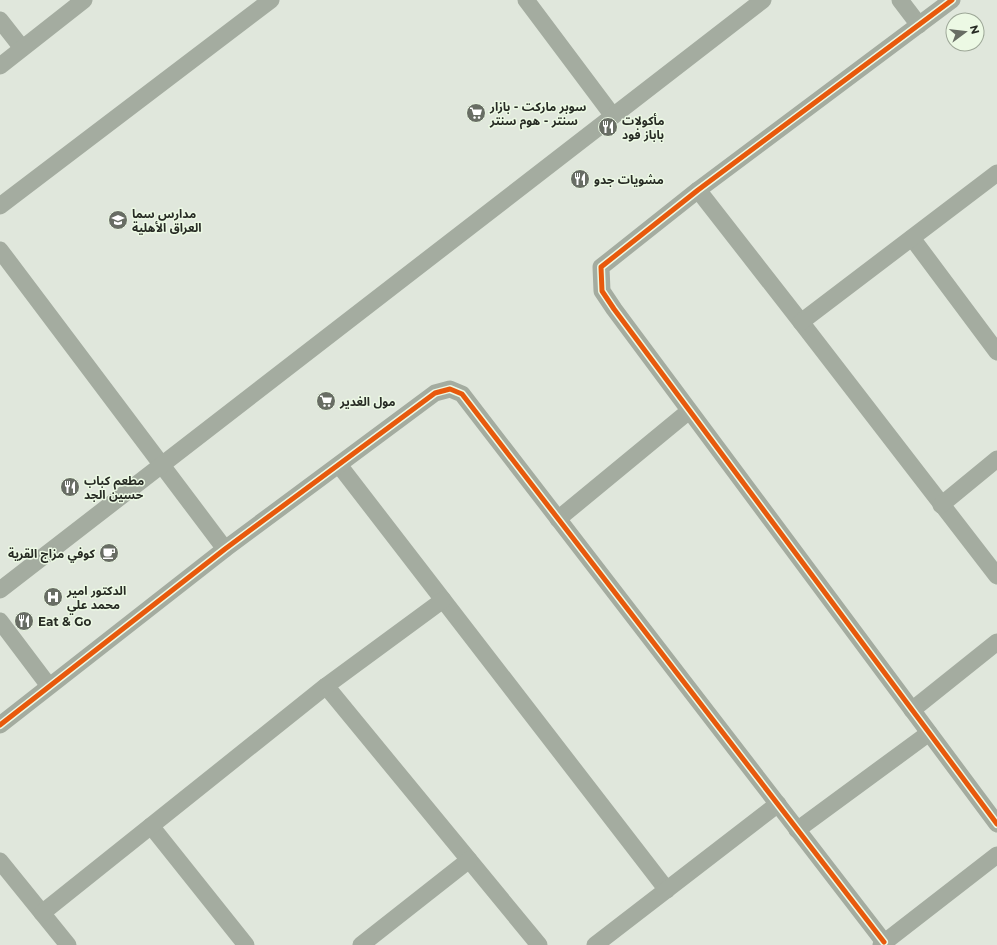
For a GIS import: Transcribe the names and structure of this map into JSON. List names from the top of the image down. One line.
{"places":{"supermarket":["سوبر ماركت - بازار سنتر - هوم سنتر","مول الغدير"],"restaurant":["مأكولات باباز فود","مشويات جدو","مطعم كباب حسين الجد","Eat & Go"],"school or university":["مدارس سما العراق الأهلية"],"cafe":["كوفي مزاج القرية"],"hospital":["الدكتور امير محمد علي"]},"north":"right"}
